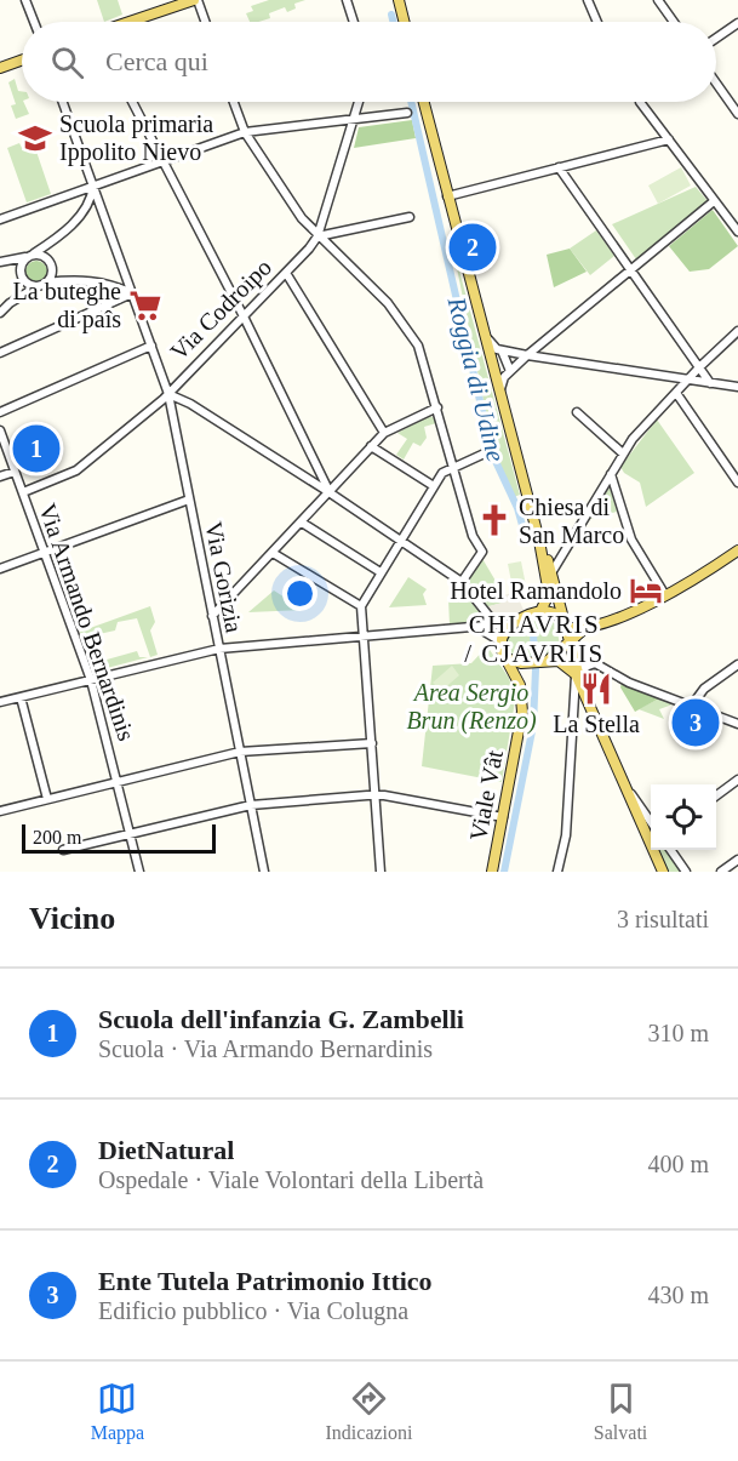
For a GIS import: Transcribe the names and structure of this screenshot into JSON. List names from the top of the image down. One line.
{"streets":{"main road":["Viale Vât"],"street":["Via Codroipo","Via Gorizia","Via Armando Bernardinis"]},"crossings":[["Via Codroipo","Via Gorizia"],["Via Codroipo","Via Armando Bernardinis"]],"districts":["CHIAVRIS / CJAVRIIS"],"water":["Roggia di Udine"],"parks":["Area Sergio Brun (Renzo)"],"places":{"school or university":["Scuola primaria Ippolito Nievo"],"supermarket":["La buteghe di paîs"],"church":["Chiesa di San Marco"],"hotel":["Hotel Ramandolo"],"restaurant":["La Stella"]},"scale_bar":"200 m","page":{"search":"Cerca qui","pins":["2","1","3"],"scale":"200 m","heading":["Vicino","3 risultati"],"list":[{"mark":"1","name":"Scuola dell'infanzia G. Zambelli","note":"Scuola · Via Armando Bernardinis","value":"310 m"},{"mark":"2","name":"DietNatural","note":"Ospedale · Viale Volontari della Libertà","value":"400 m"},{"mark":"3","name":"Ente Tutela Patrimonio Ittico","note":"Edificio pubblico · Via Colugna","value":"430 m"}],"nav":["Mappa","Indicazioni","Salvati"]}}
